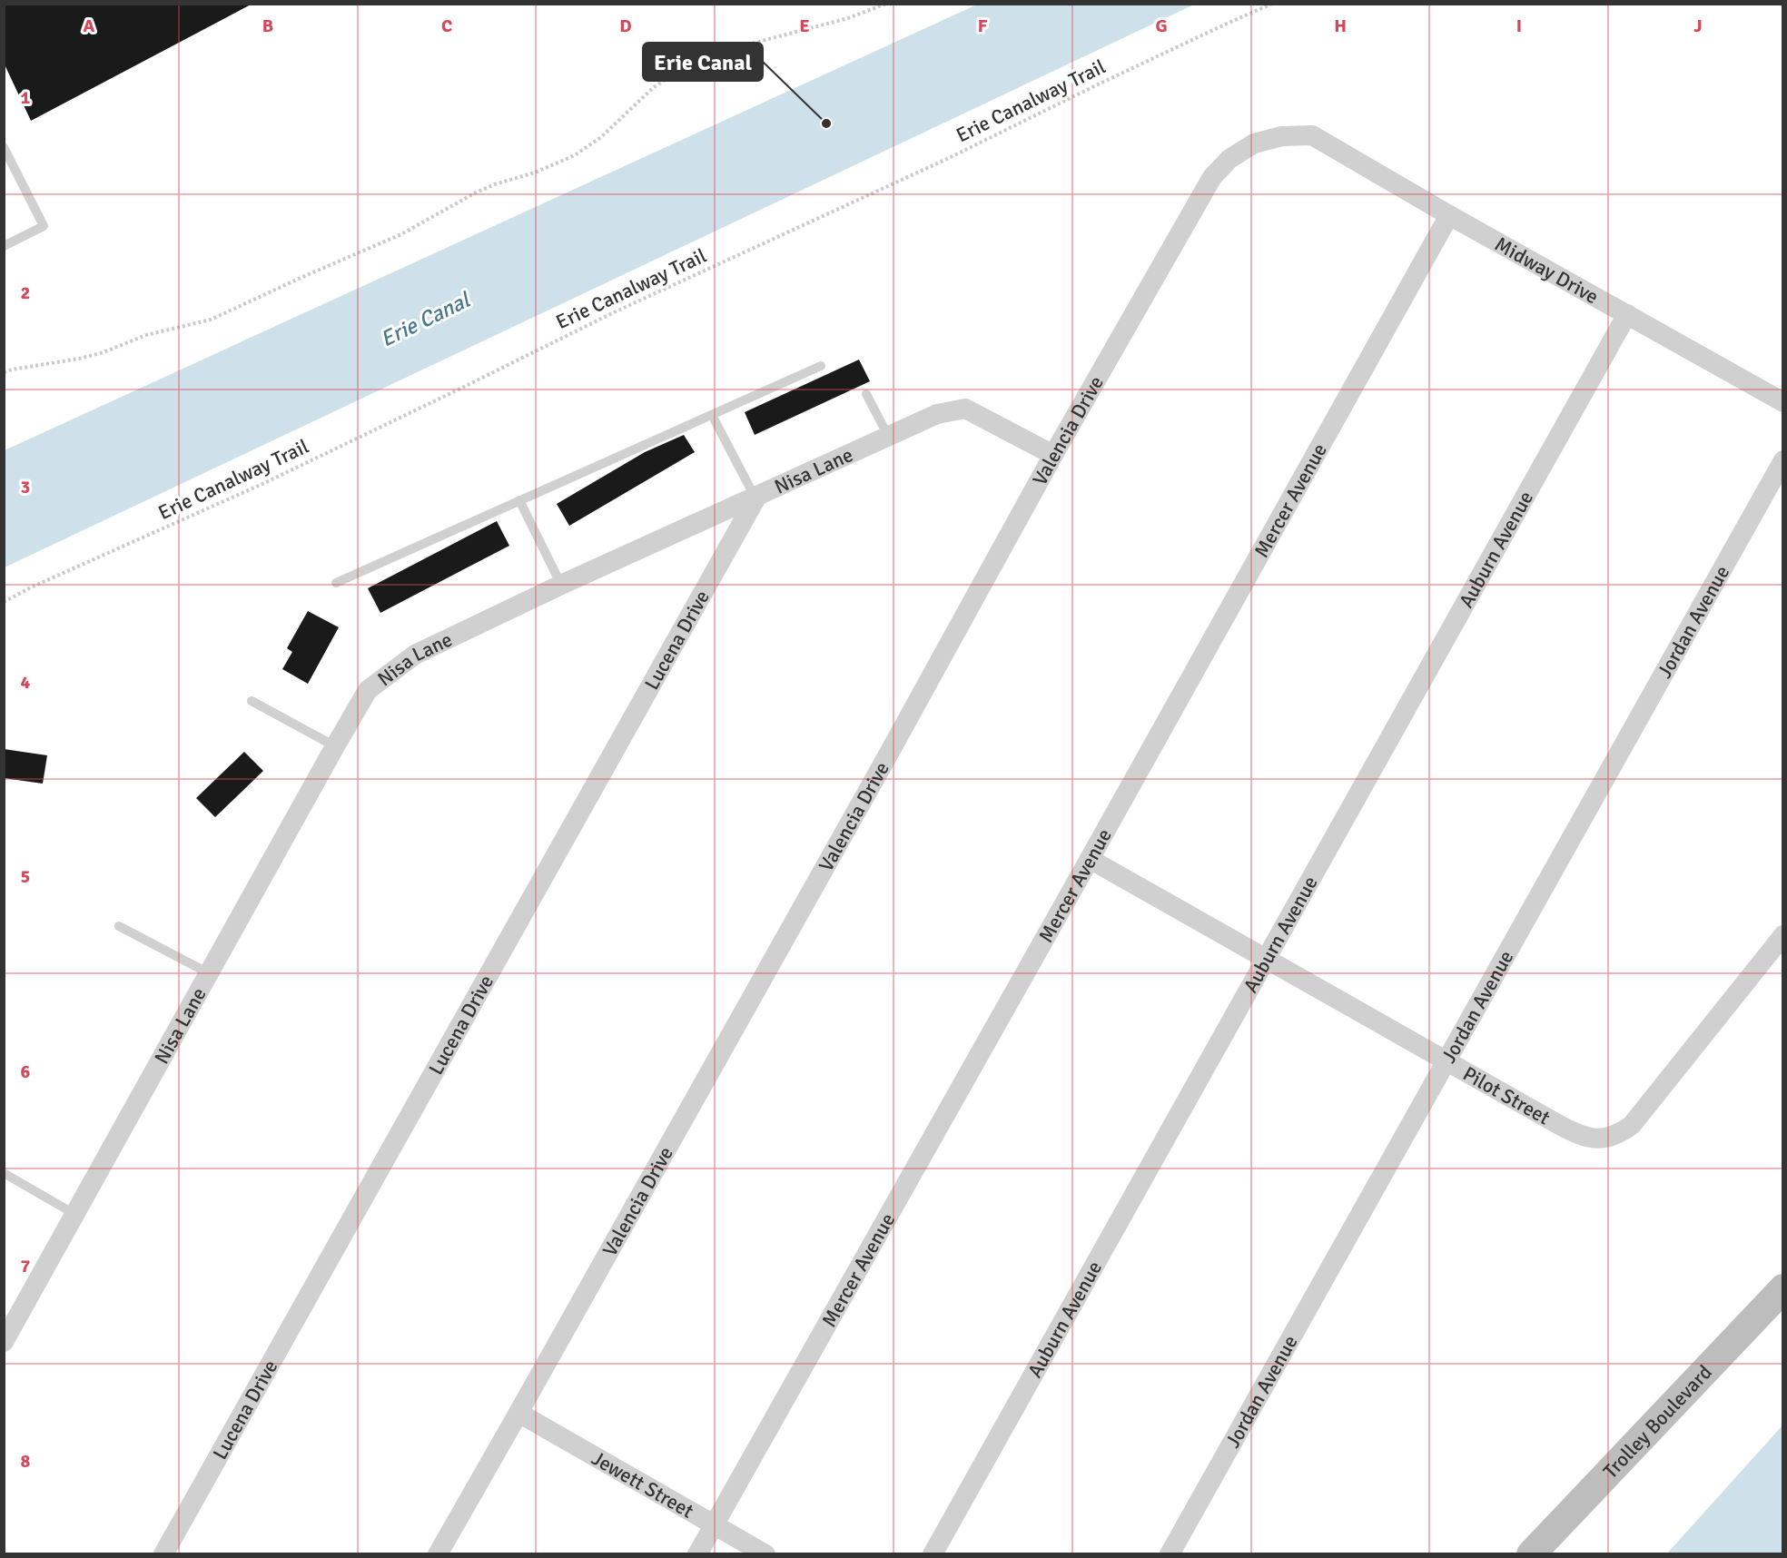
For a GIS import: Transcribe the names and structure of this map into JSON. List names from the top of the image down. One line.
{"streets":{"street":["Midway Drive","Valencia Drive","Nisa Lane","Mercer Avenue","Auburn Avenue","Jordan Avenue","Lucena Drive","Pilot Street","Trolley Boulevard","Jewett Street"],"path":["Erie Canalway Trail"]},"crossings":[["Midway Drive","Valencia Drive"],["Midway Drive","Mercer Avenue"],["Midway Drive","Auburn Avenue"],["Valencia Drive","Nisa Lane"],["Valencia Drive","Jewett Street"],["Nisa Lane","Lucena Drive"],["Mercer Avenue","Pilot Street"],["Mercer Avenue","Jewett Street"],["Auburn Avenue","Pilot Street"],["Jordan Avenue","Pilot Street"]],"water":["Erie Canal"],"places":["Erie Canal"],"grid":{"columns":["A","B","C","D","E","F","G","H","I","J"],"rows":["1","2","3","4","5","6","7","8"]}}
